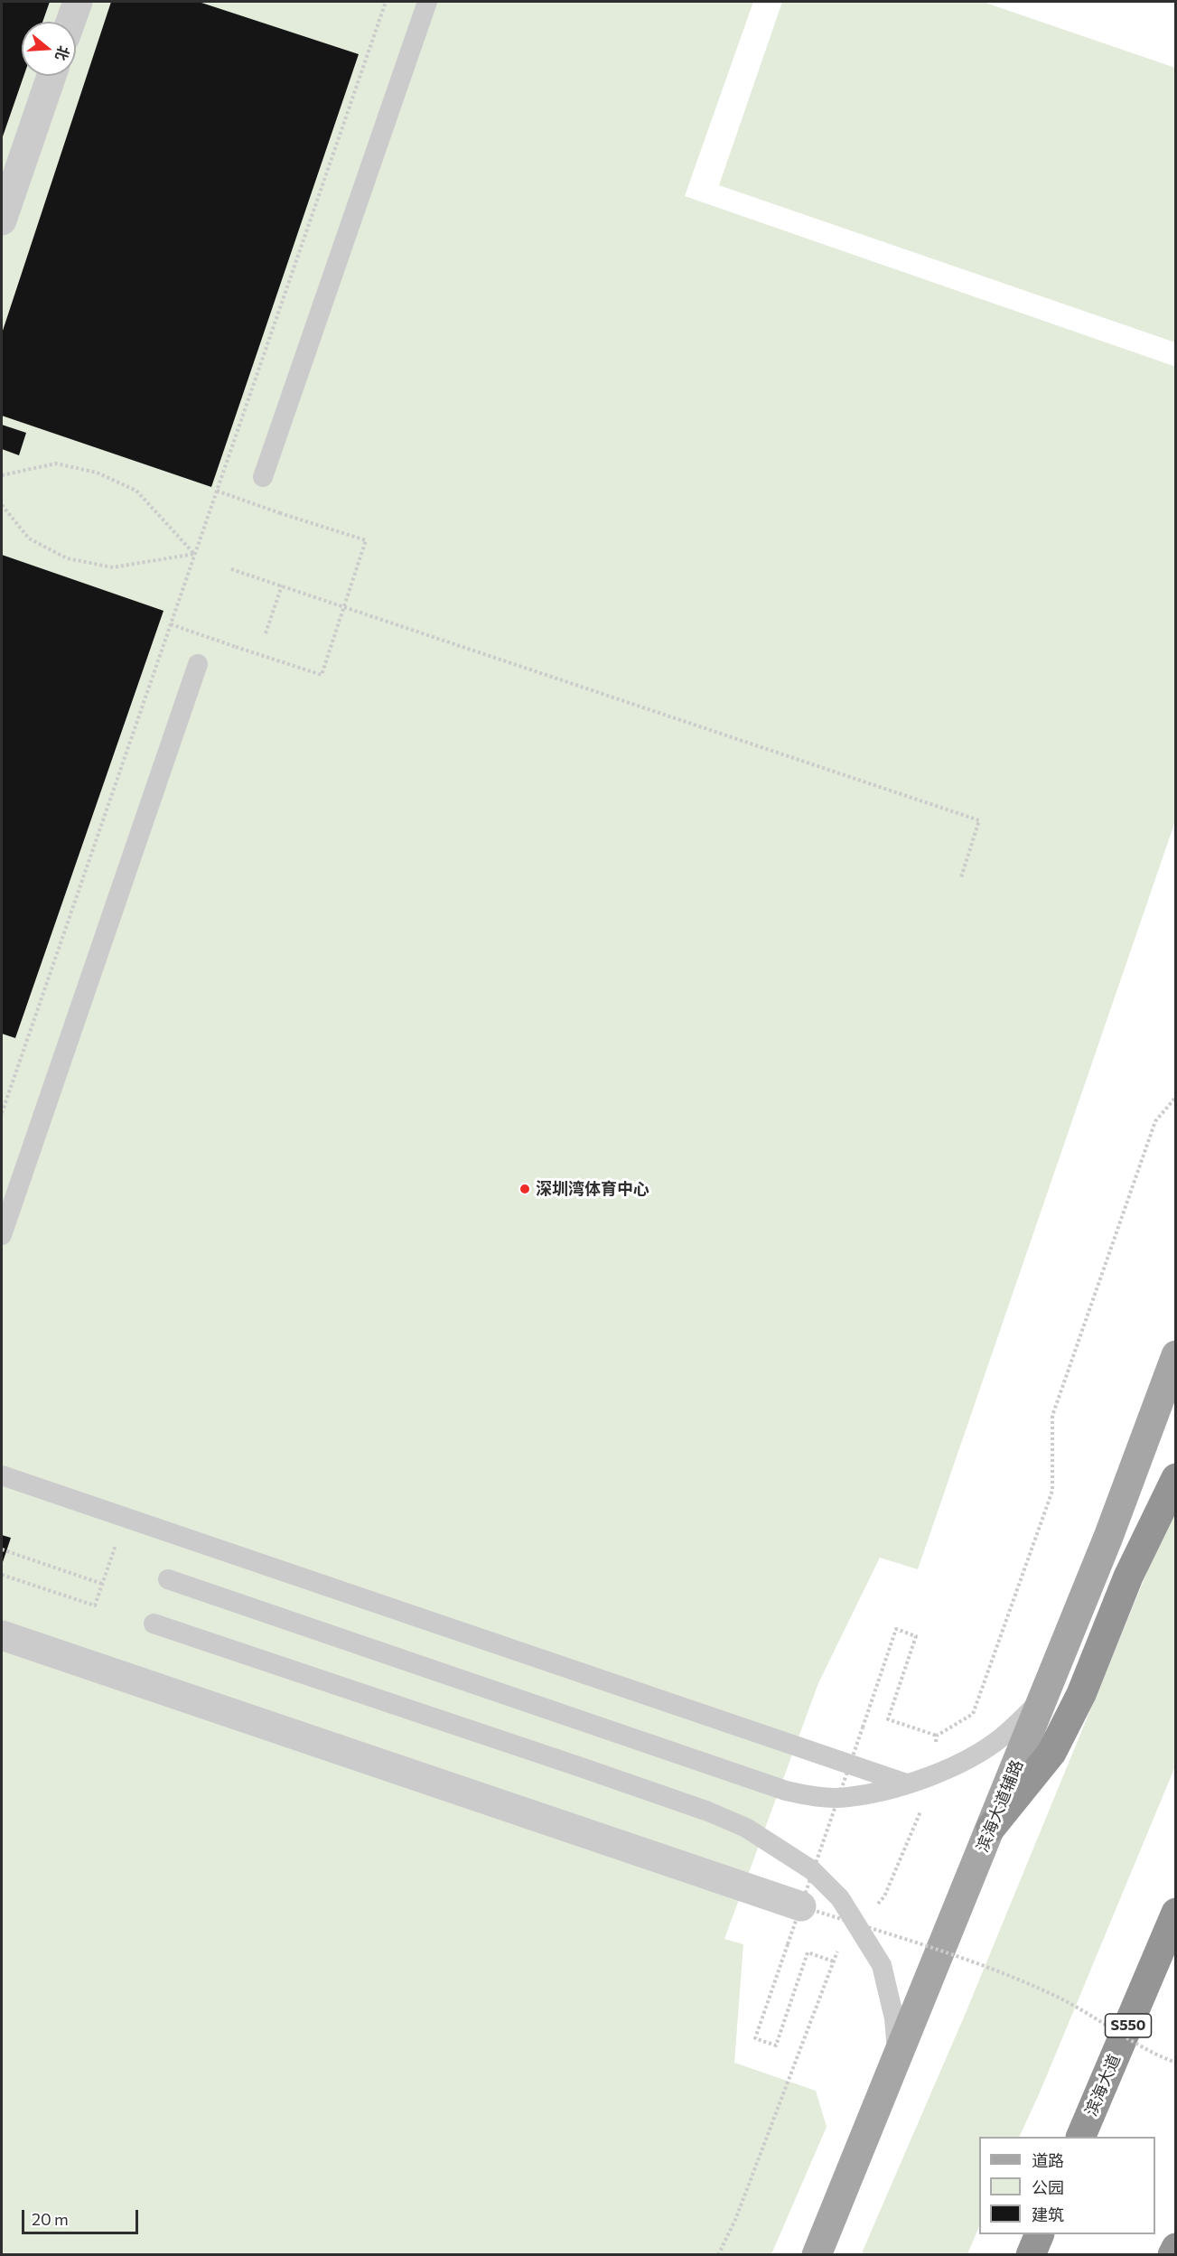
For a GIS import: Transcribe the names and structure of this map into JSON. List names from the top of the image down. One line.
{"streets":{"highway":["S550","滨海大道"],"main road":["滨海大道辅路"]},"places":["深圳湾体育中心"],"legend":["道路","公园","建筑"],"scale_bar":"20 m","north":"right"}
